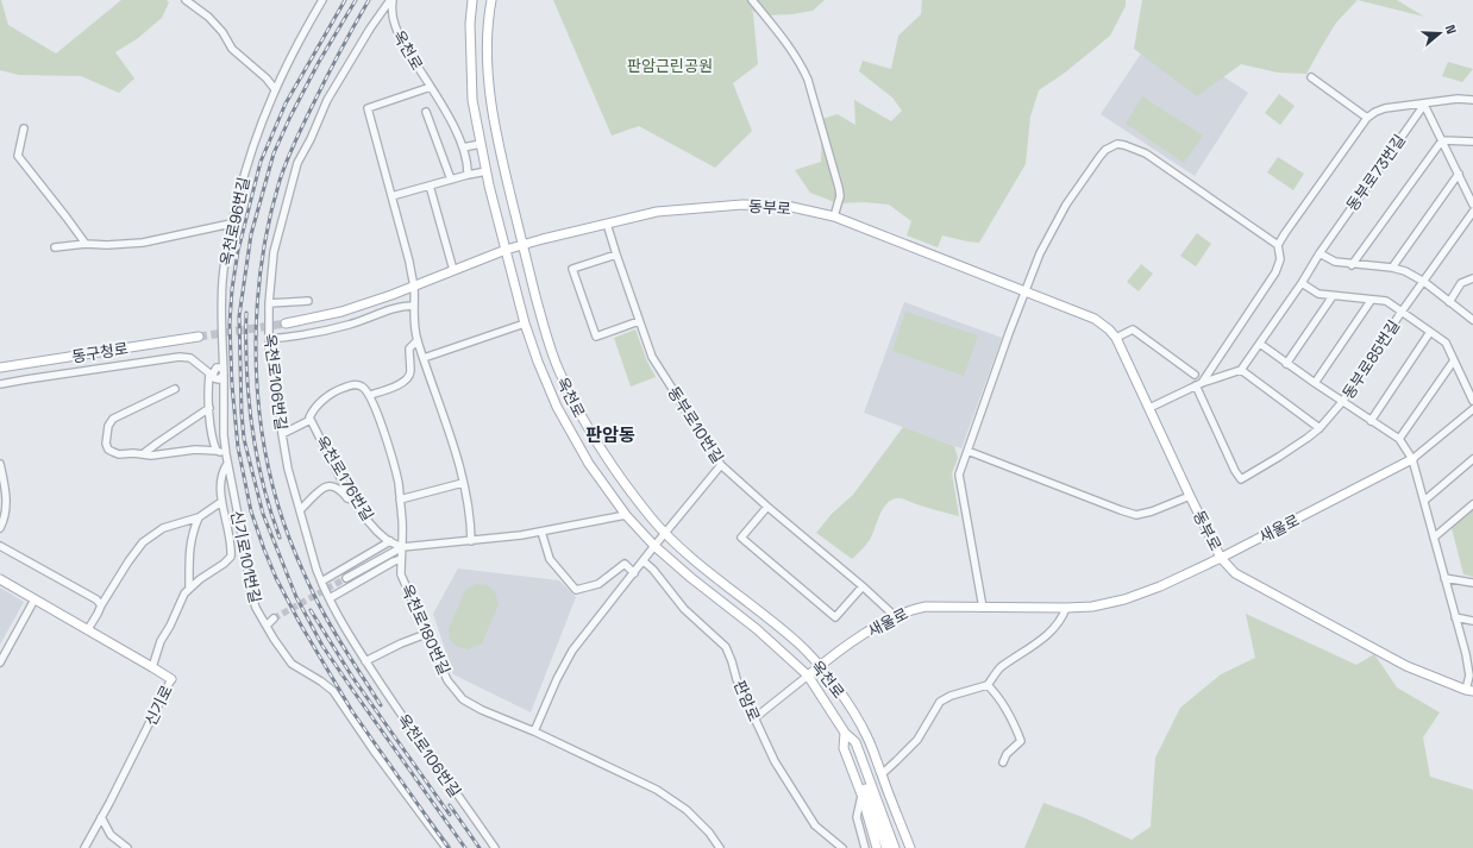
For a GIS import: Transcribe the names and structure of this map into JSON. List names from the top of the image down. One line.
{"streets":{"main road":["옥천로","동부로","동구청로","새울로","신기로"],"street":["동부로73번길","옥천로96번길","동부로85번길","옥천로106번길","동부로10번길","옥천로176번길","신기로101번길","옥천로180번길","판암로"]},"crossings":[["옥천로","동부로"],["옥천로","옥천로106번길"],["옥천로","새울로"],["옥천로","판암로"],["동부로","동부로10번길"],["동부로","새울로"],["옥천로96번길","신기로101번길"],["동부로10번길","새울로"],["옥천로176번길","옥천로180번길"]],"districts":["판암동"],"parks":["판암근린공원"],"north":"right"}
